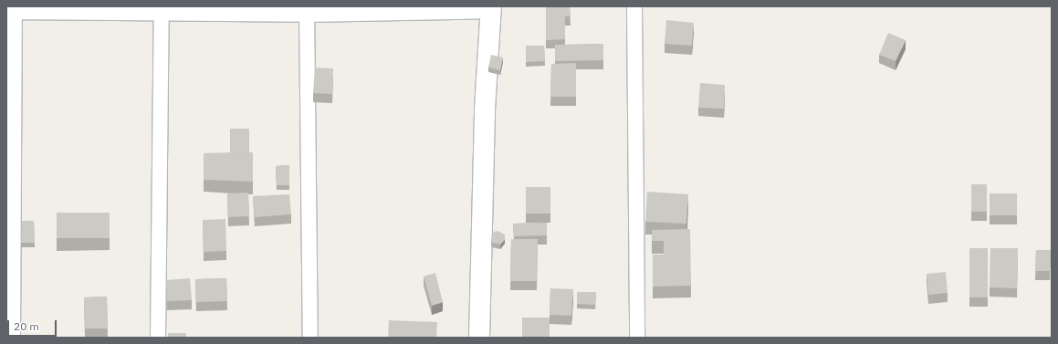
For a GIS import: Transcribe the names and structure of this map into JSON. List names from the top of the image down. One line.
{"scale_bar":"20 m"}
